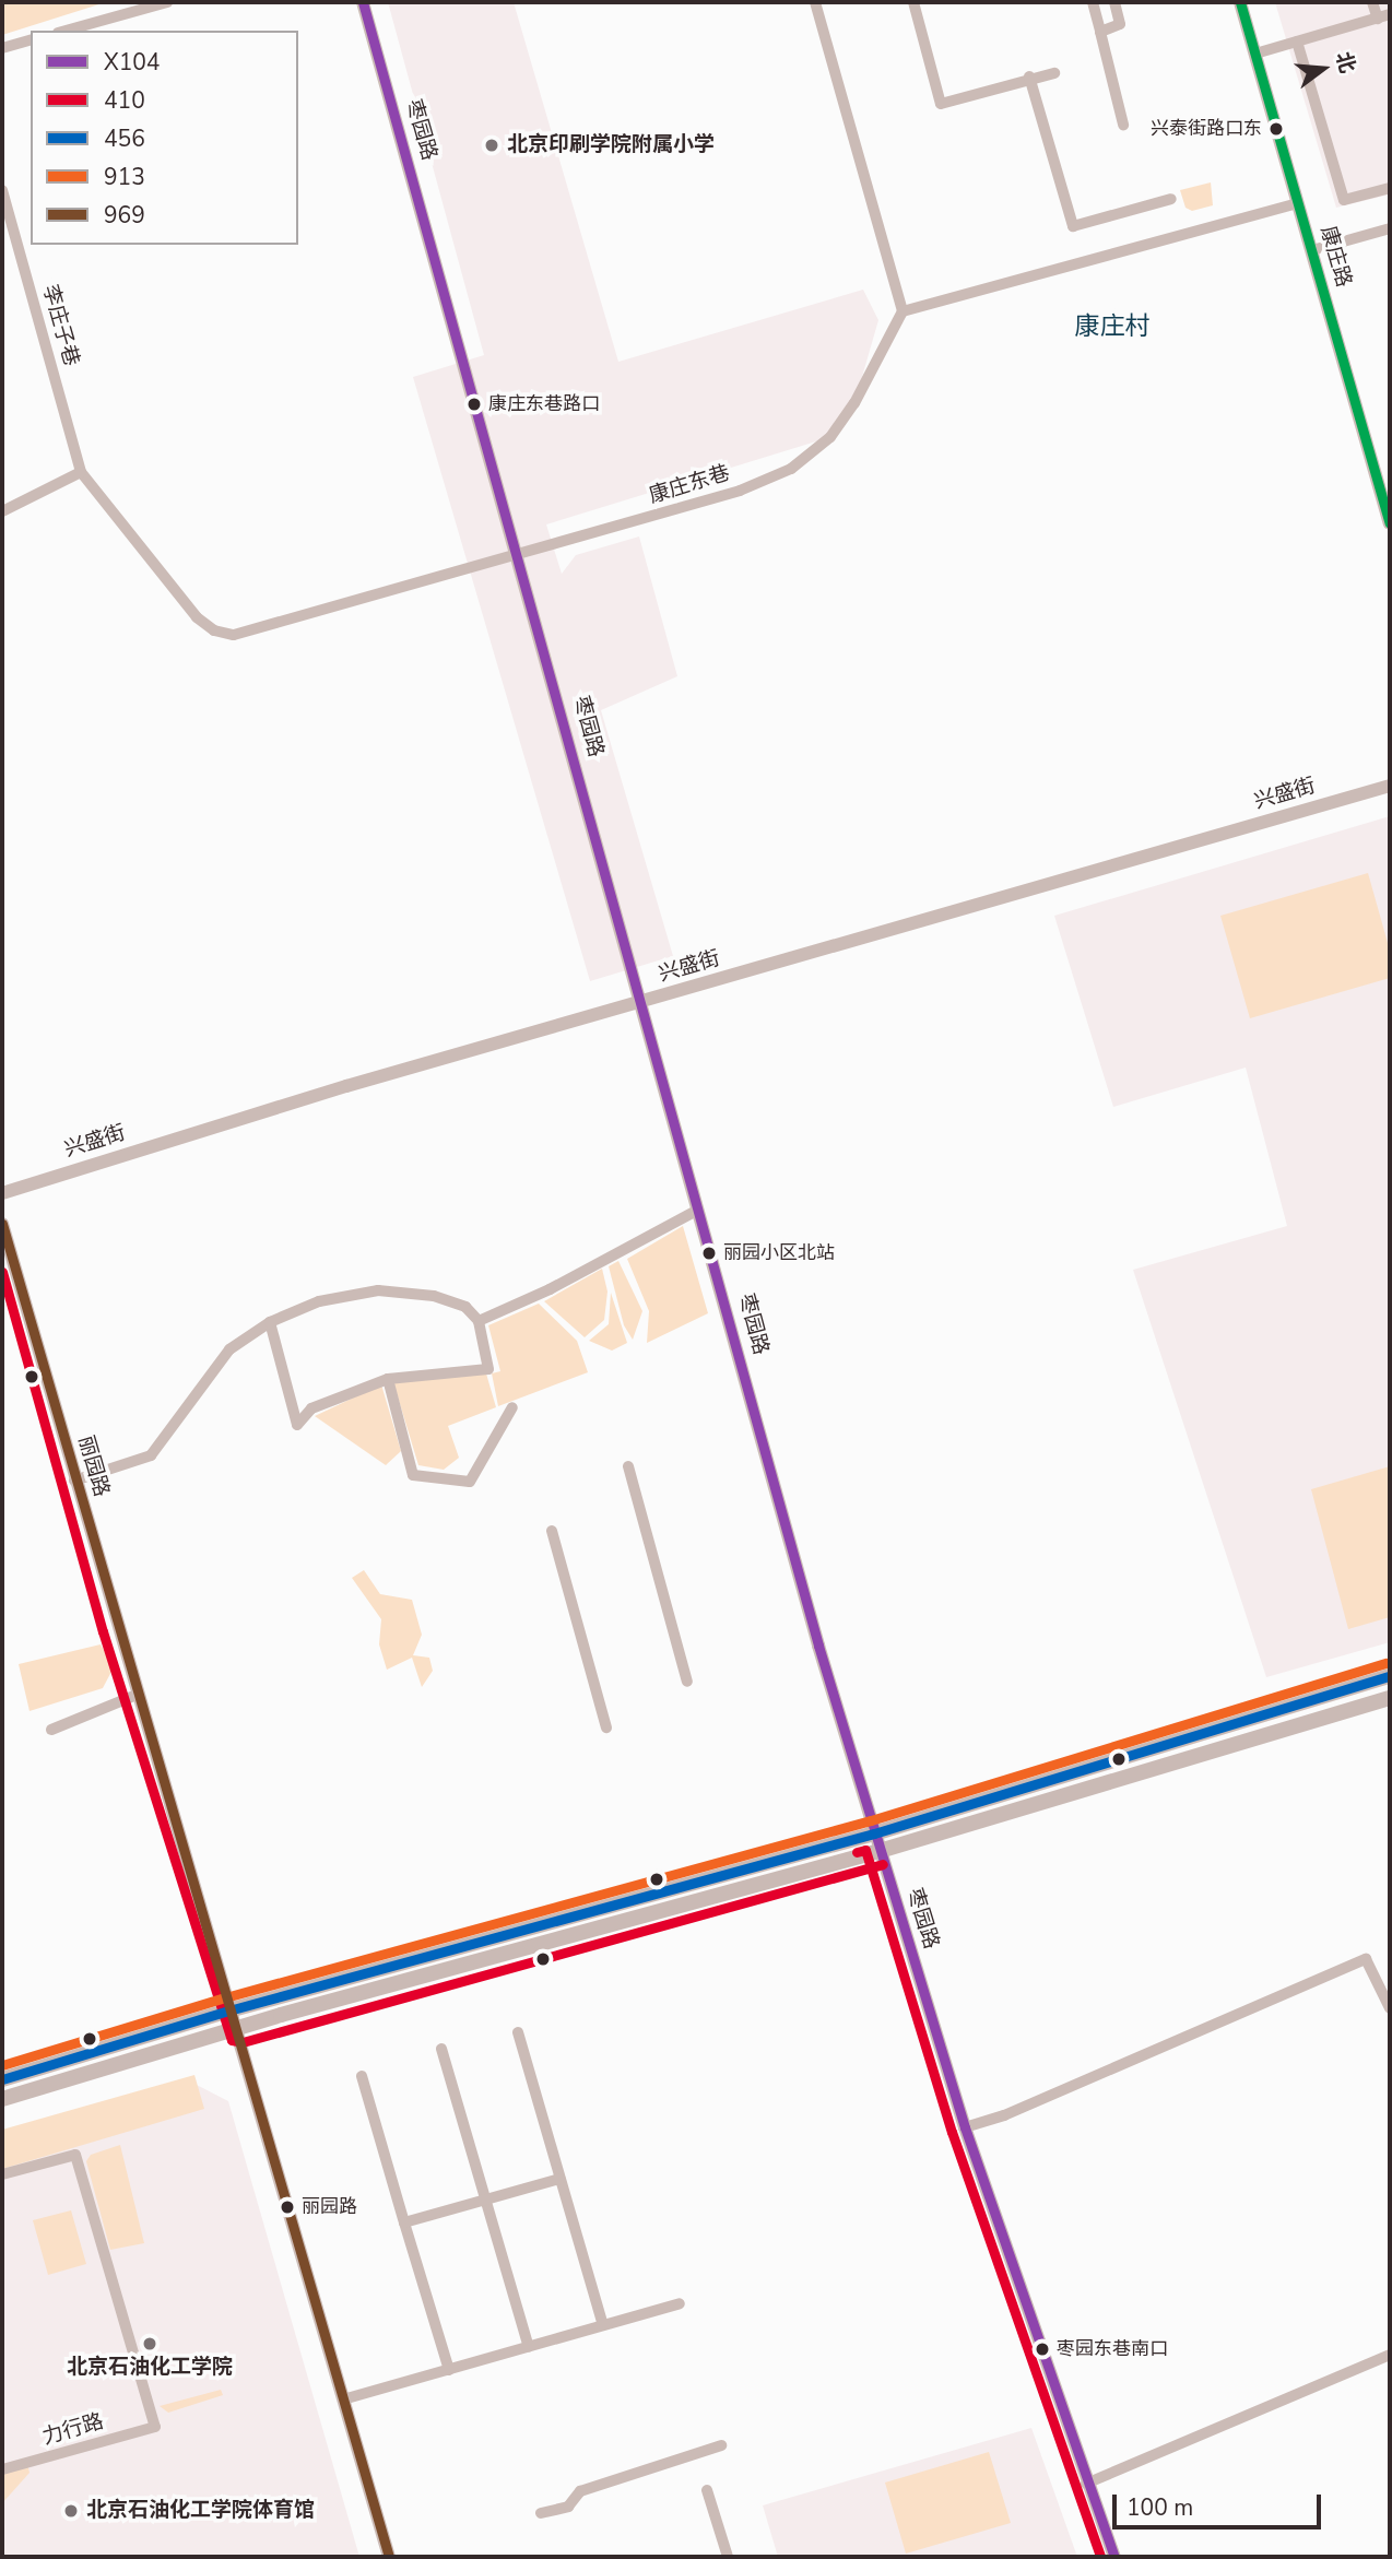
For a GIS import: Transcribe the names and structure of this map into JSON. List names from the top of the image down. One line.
{"streets":{"street":["枣园路","康庄路","李庄子巷","康庄东巷","兴盛街","丽园路","力行路"]},"crossings":[["枣园路","康庄东巷"],["枣园路","兴盛街"],["李庄子巷","康庄东巷"]],"districts":["康庄村"],"places":["兴泰街路口东","北京印刷学院附属小学","康庄东巷路口","丽园小区北站","丽园路","北京石油化工学院","枣园东巷南口","北京石油化工学院体育馆"],"lines":["transit line X104","transit line 969","transit line 410","transit line 913","transit line 456"],"legend":["X104","410","456","913","969"],"scale_bar":"100 m","north":"right"}
